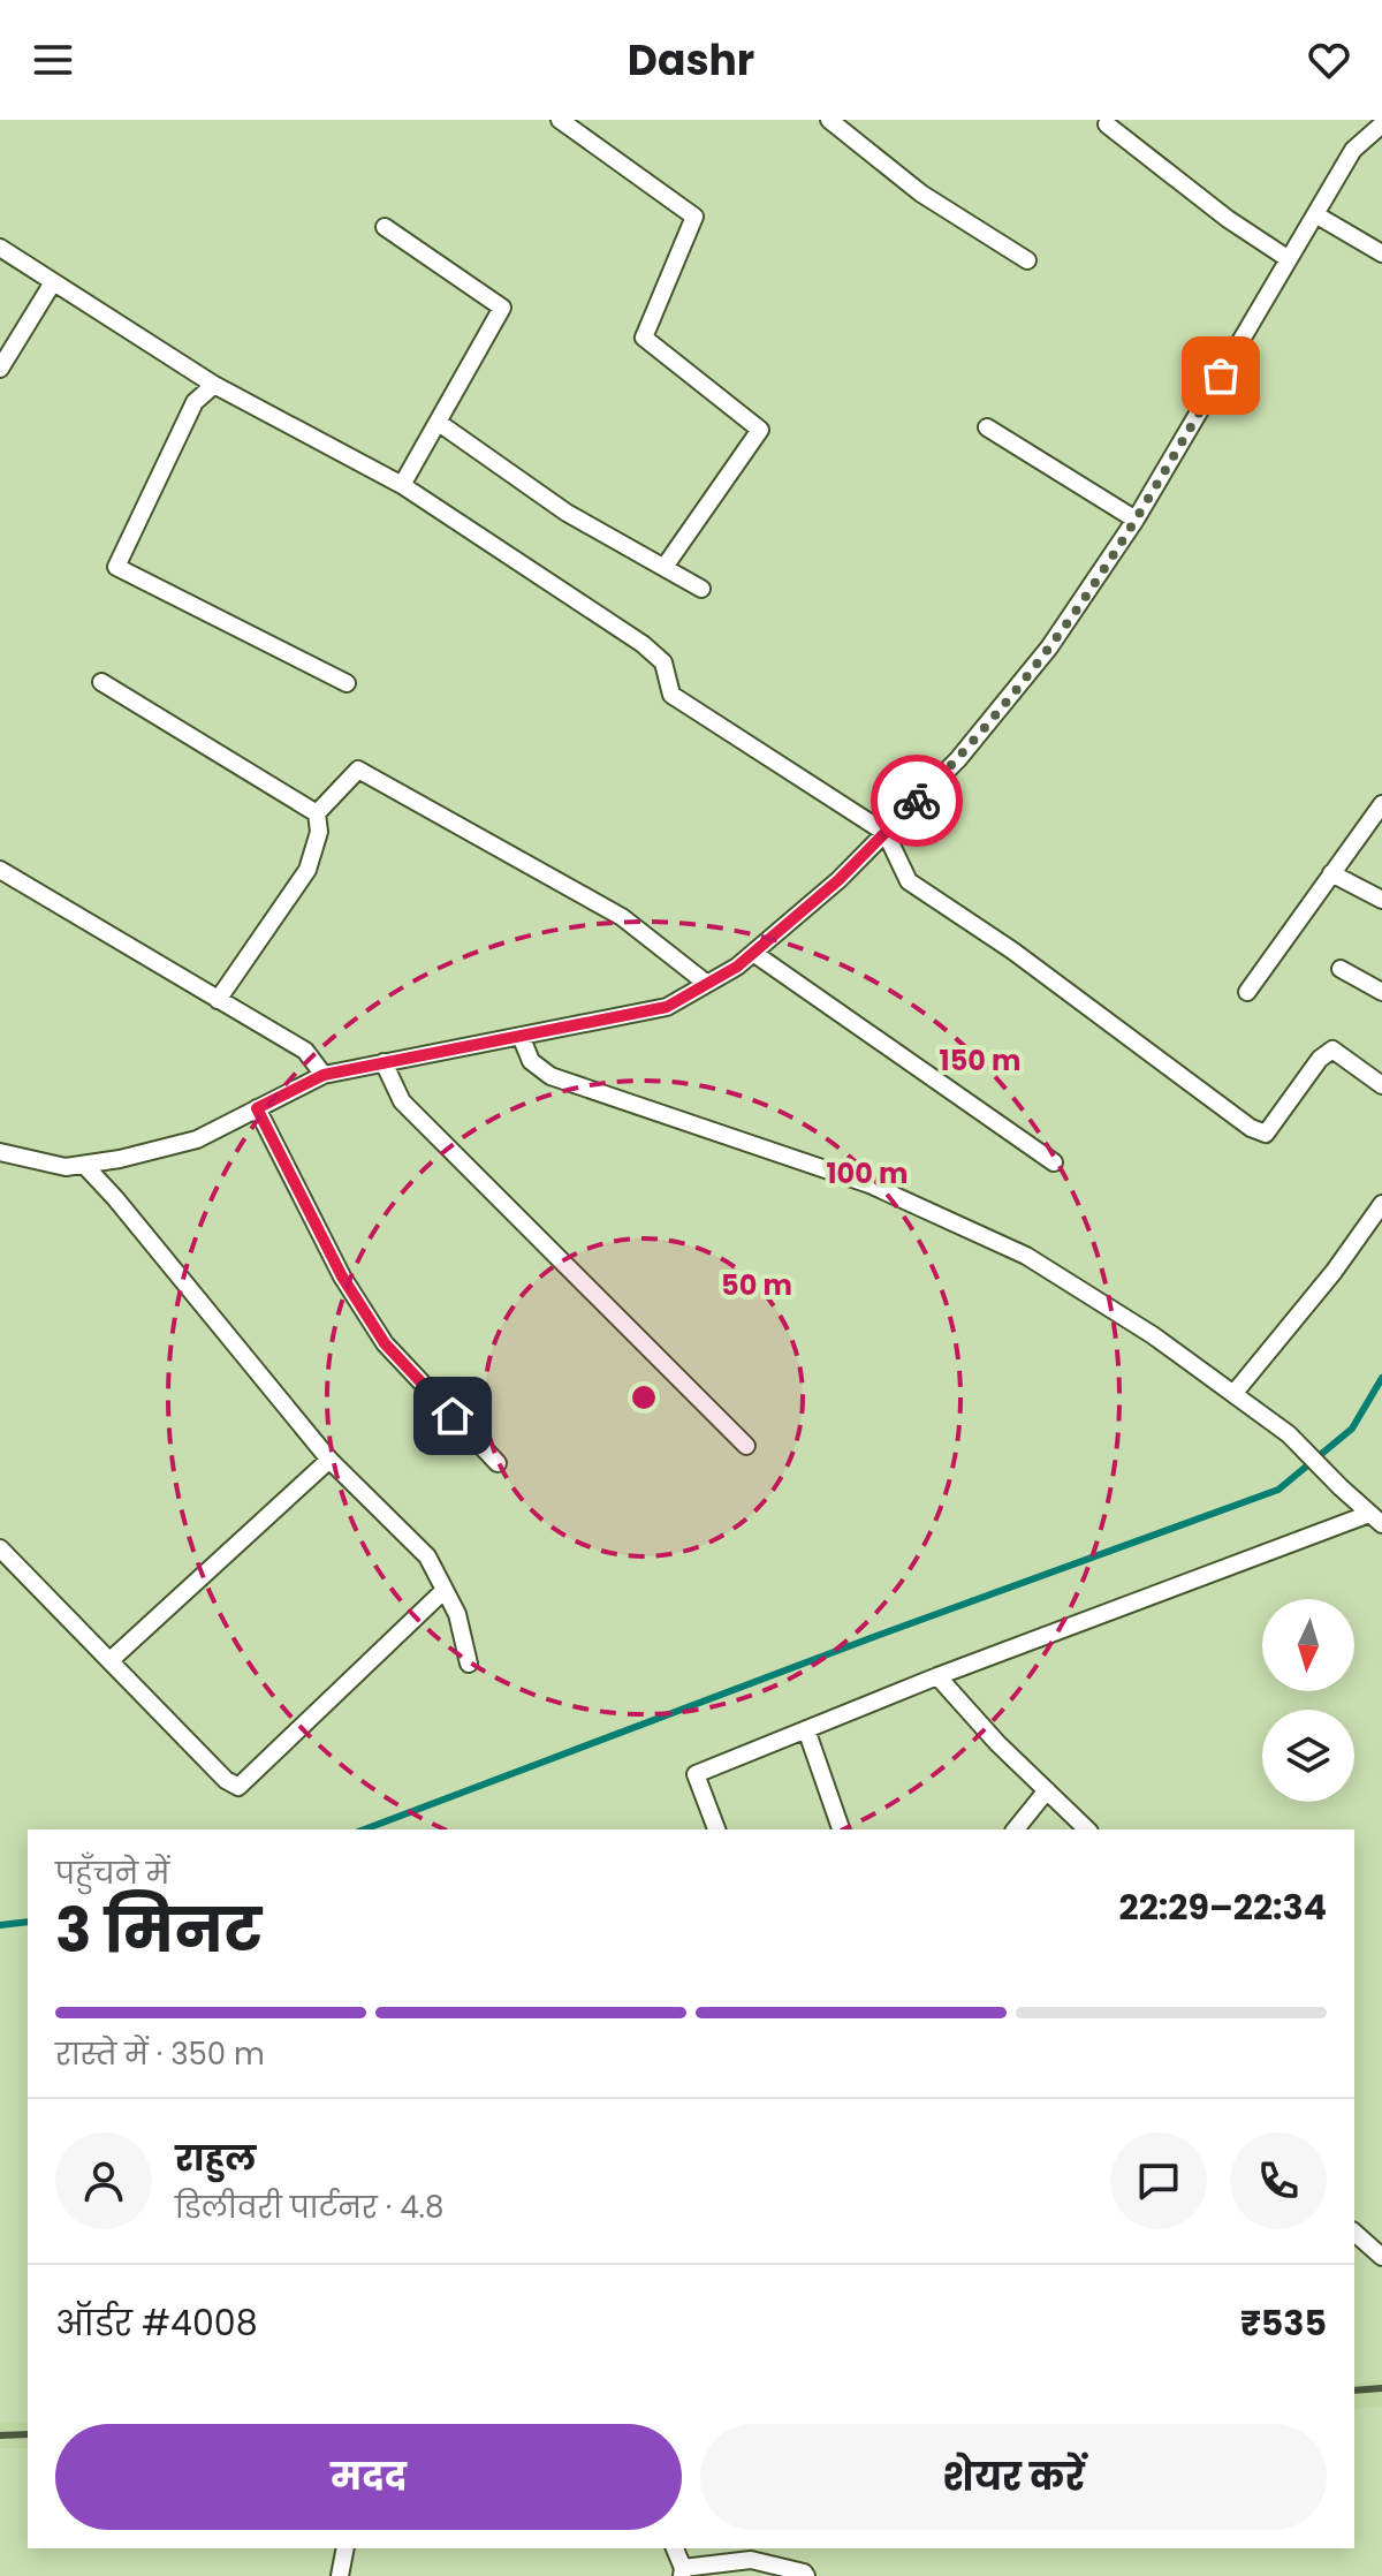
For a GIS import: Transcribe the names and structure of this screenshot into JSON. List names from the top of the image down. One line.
{"north":"bottom","page":{"header":"Dashr","heading":["3 मिनट","पहुँचने में","22:29–22:34"],"panel":["राहुल","डिलीवरी पार्टनर · 4.8","ऑर्डर #4008","₹535"],"bar":"रास्ते में · 350 m","buttons":["मदद","शेयर करें"]},"rings":["150 m","100 m","50 m"]}
